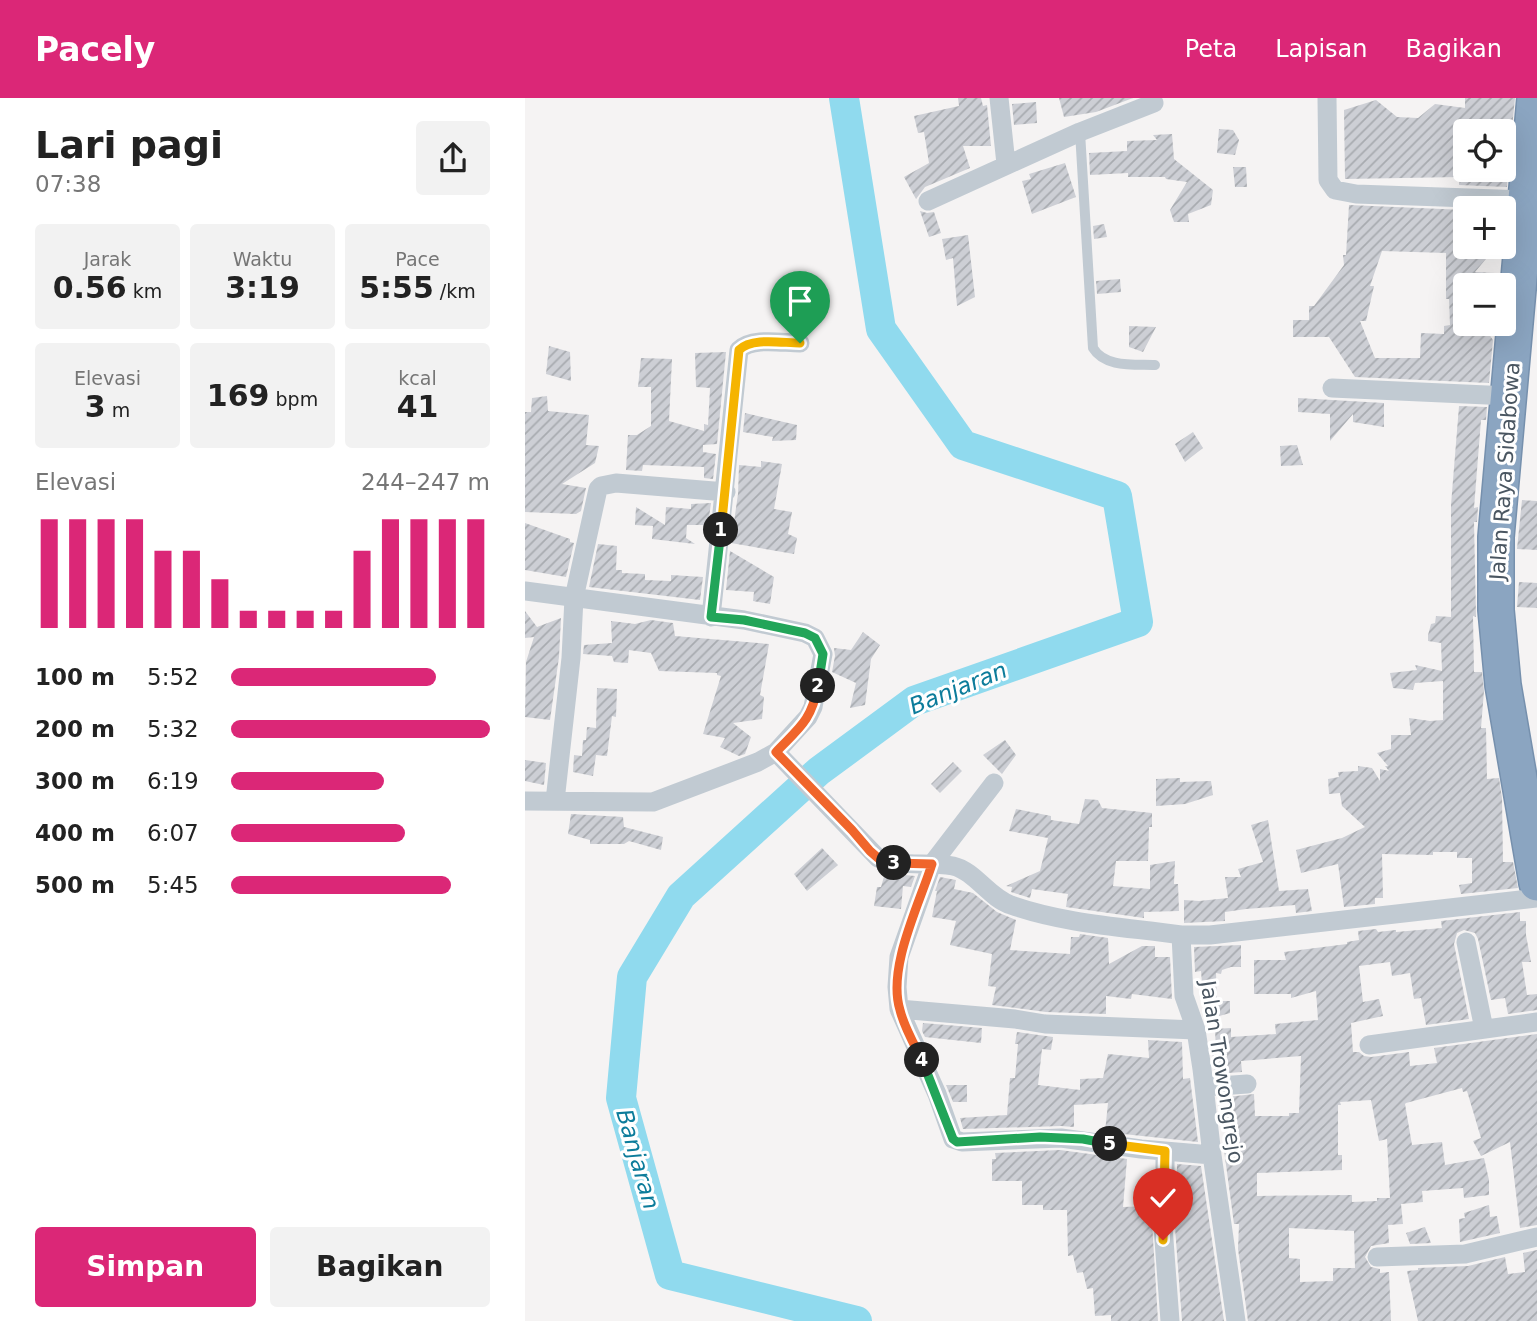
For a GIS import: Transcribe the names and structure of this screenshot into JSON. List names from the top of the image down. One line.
{"streets":{"highway":["Jalan Raya Sidabowa"],"street":["Jalan Trowongrejo"]},"water":["Banjaran"],"page":{"header":"Pacely","nav":["Peta","Lapisan","Bagikan"],"heading":["Lari pagi","07:38"],"map_buttons":["+","−"],"stats":[["Jarak","0.56 km"],["Waktu","3:19"],["Pace","5:55 /km"],["Elevasi","3 m"],["169 bpm"],["kcal","41"]],"chart":["Elevasi","244–247 m"],"pins":["1","2","3","4","5"],"list":[{"name":"100 m","note":"5:52"},{"name":"200 m","note":"5:32"},{"name":"300 m","note":"6:19"},{"name":"400 m","note":"6:07"},{"name":"500 m","note":"5:45"}],"buttons":["Simpan","Bagikan"]}}
